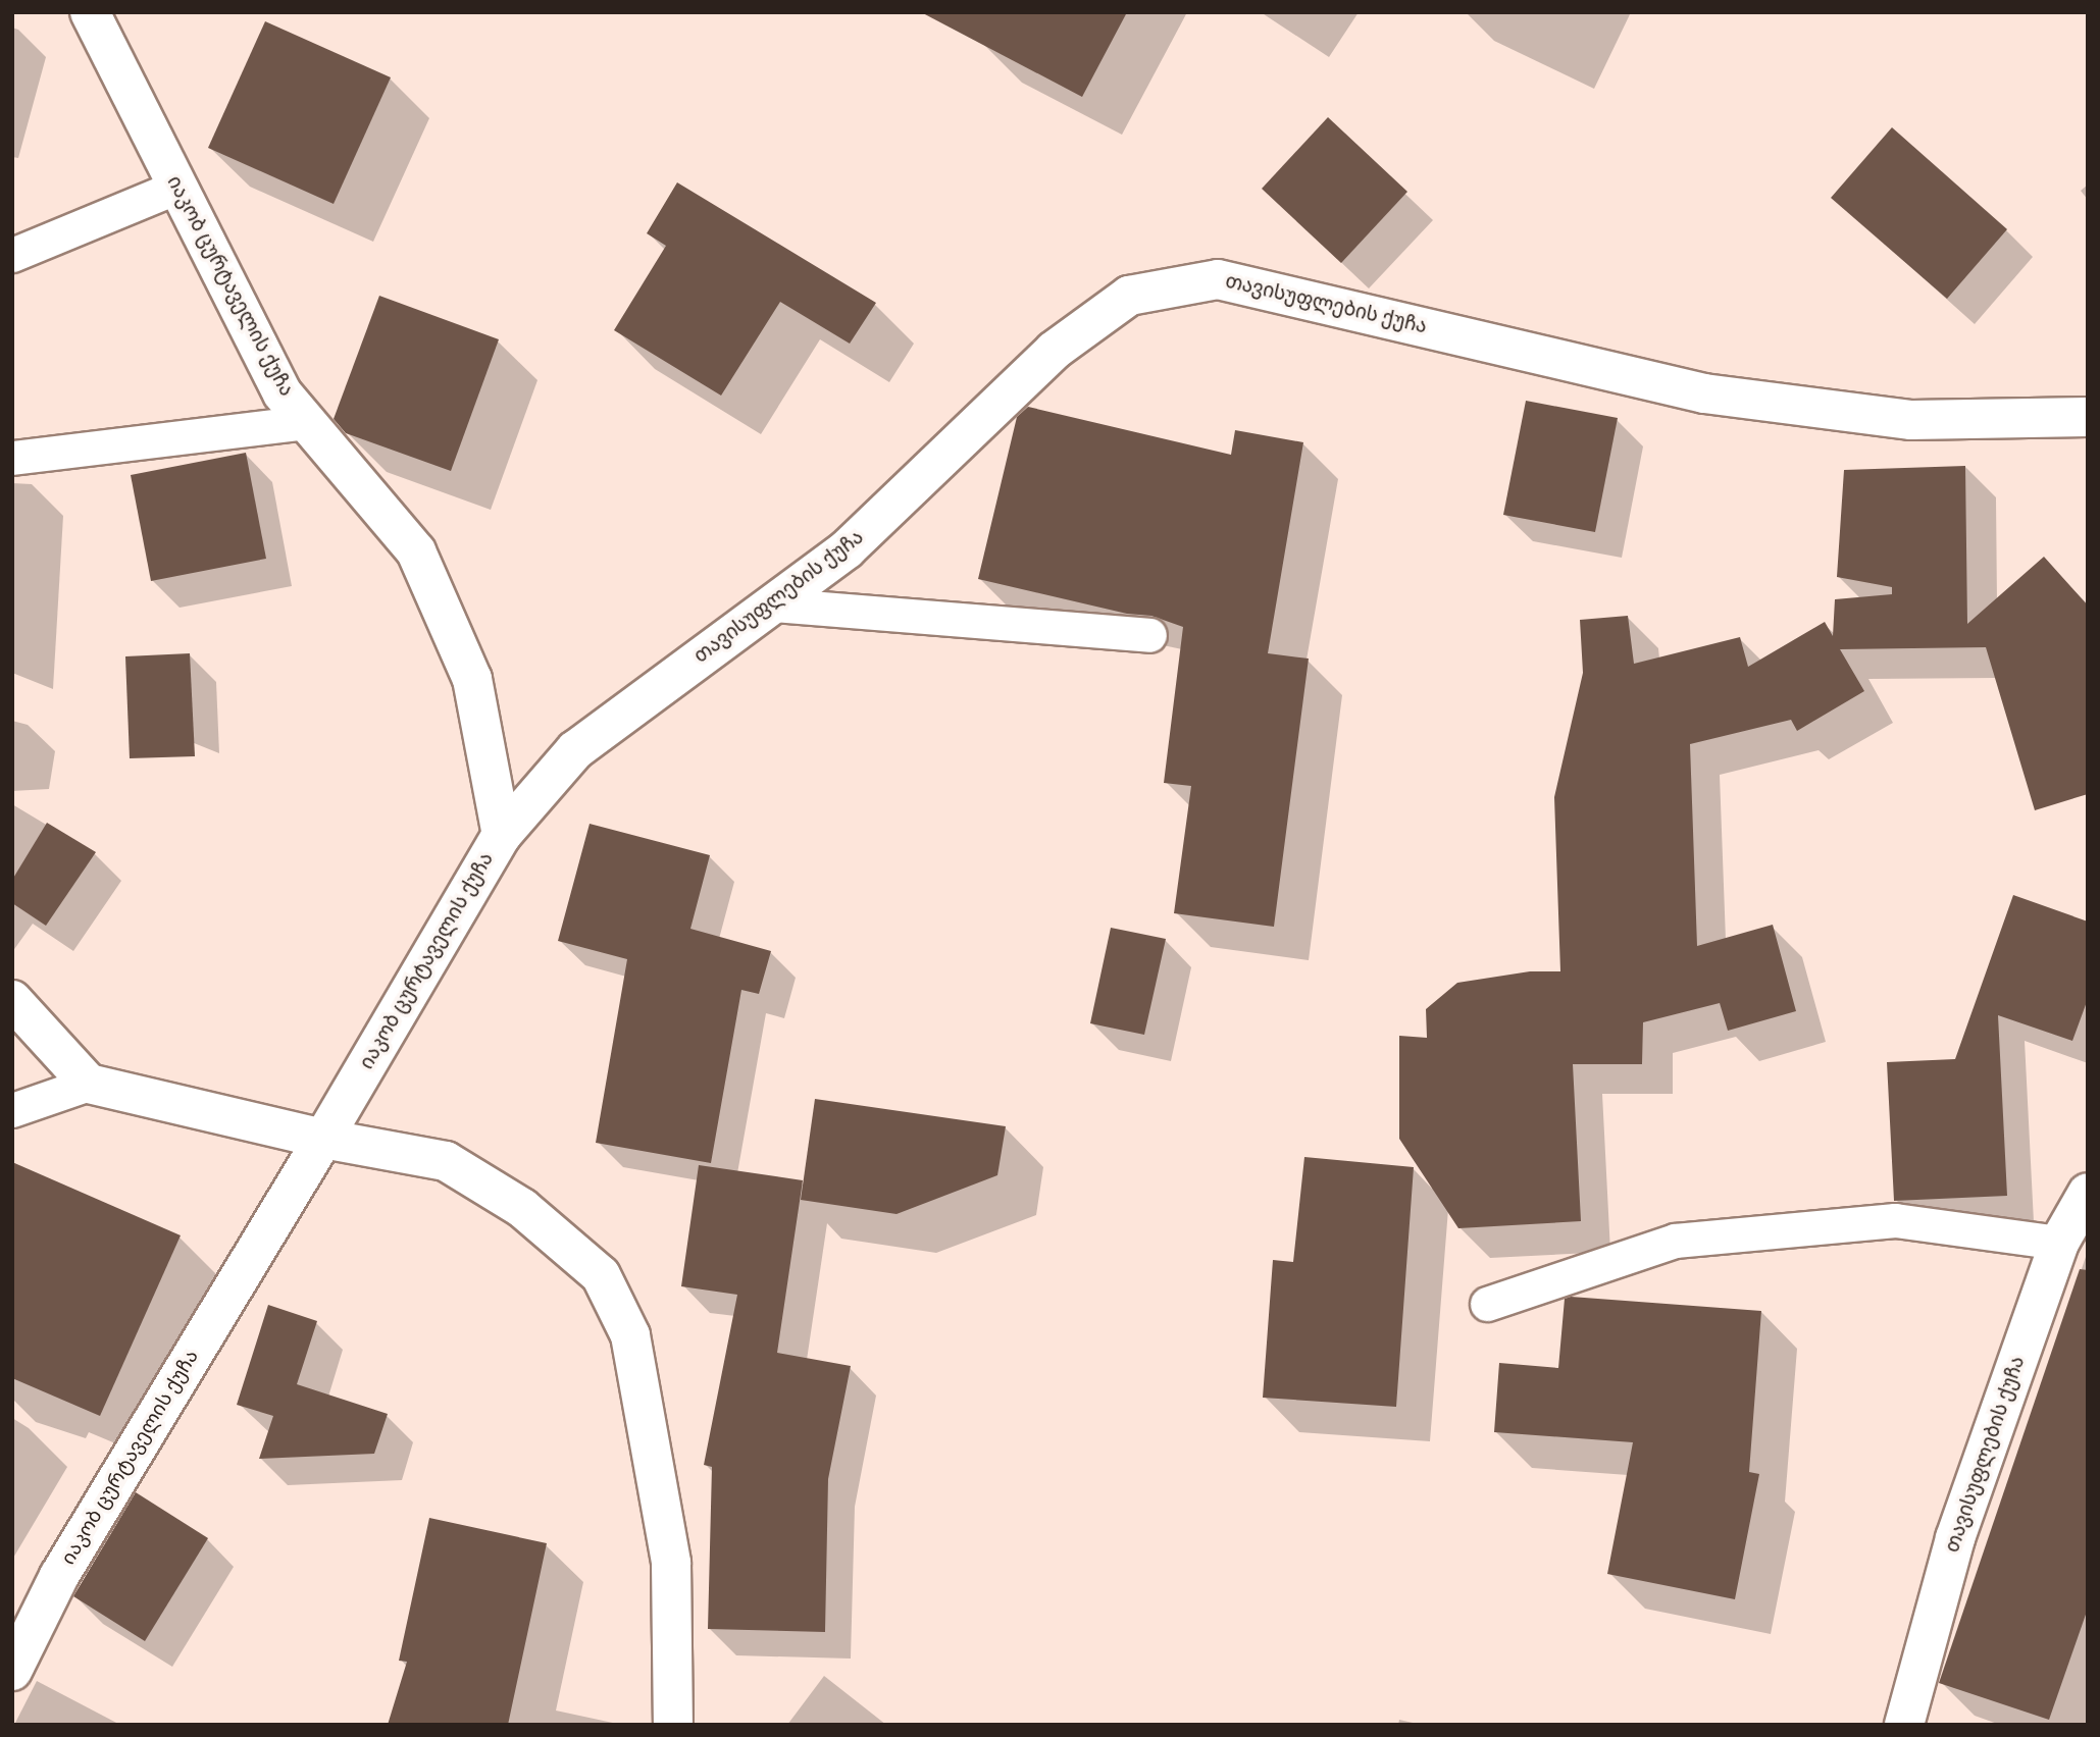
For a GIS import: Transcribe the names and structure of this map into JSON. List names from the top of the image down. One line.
{"streets":{"street":["იაკობ ცურტაველის ქუჩა","თავისუფლების ქუჩა"]},"crossings":[["იაკობ ცურტაველის ქუჩა","თავისუფლების ქუჩა"]]}
